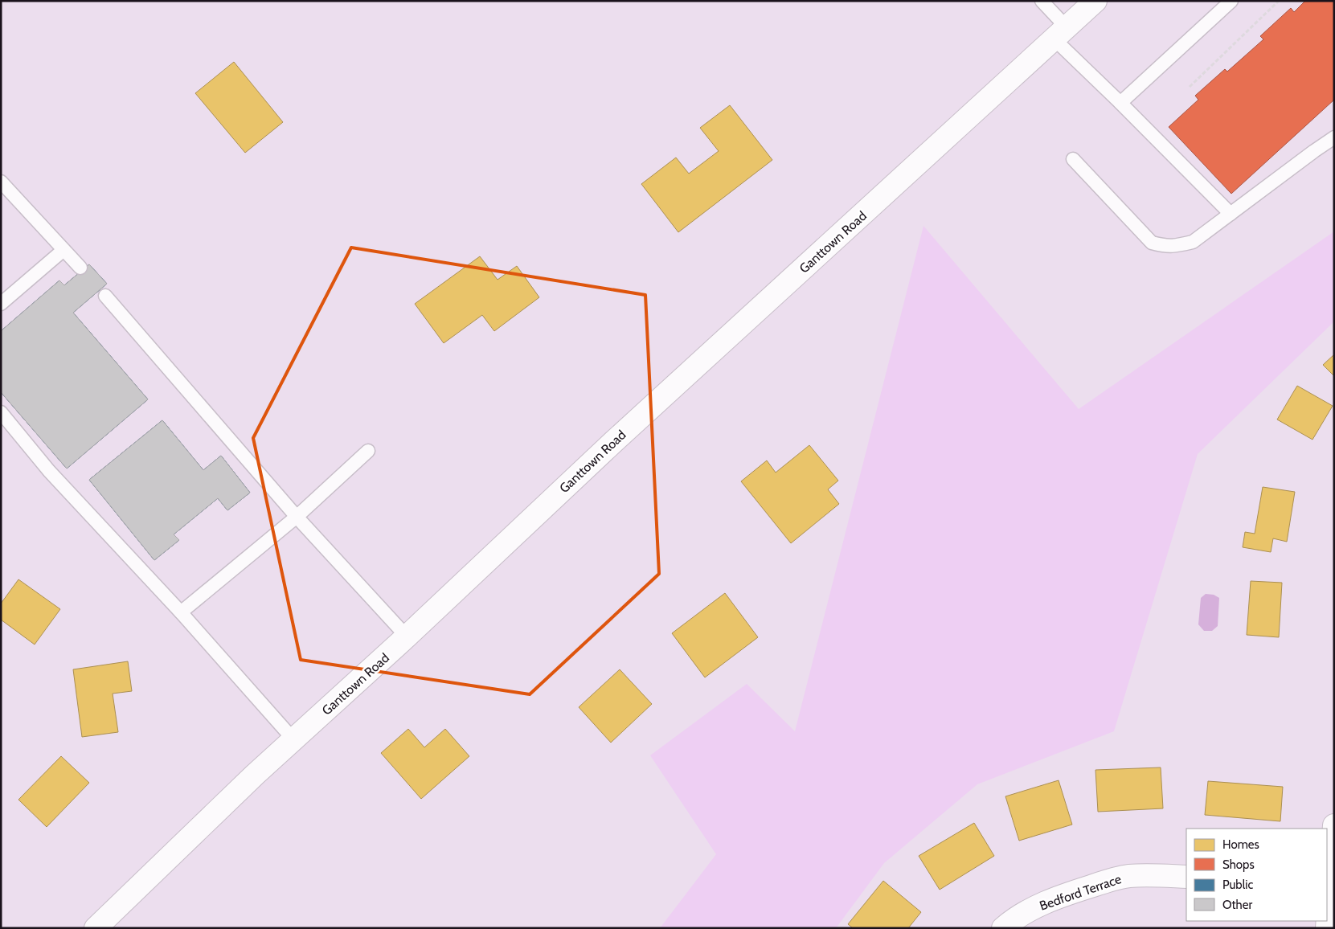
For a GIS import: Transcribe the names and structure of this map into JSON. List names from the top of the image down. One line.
{"streets":{"street":["Ganttown Road","Bedford Terrace"]},"legend":["Homes","Shops","Public","Other"]}
